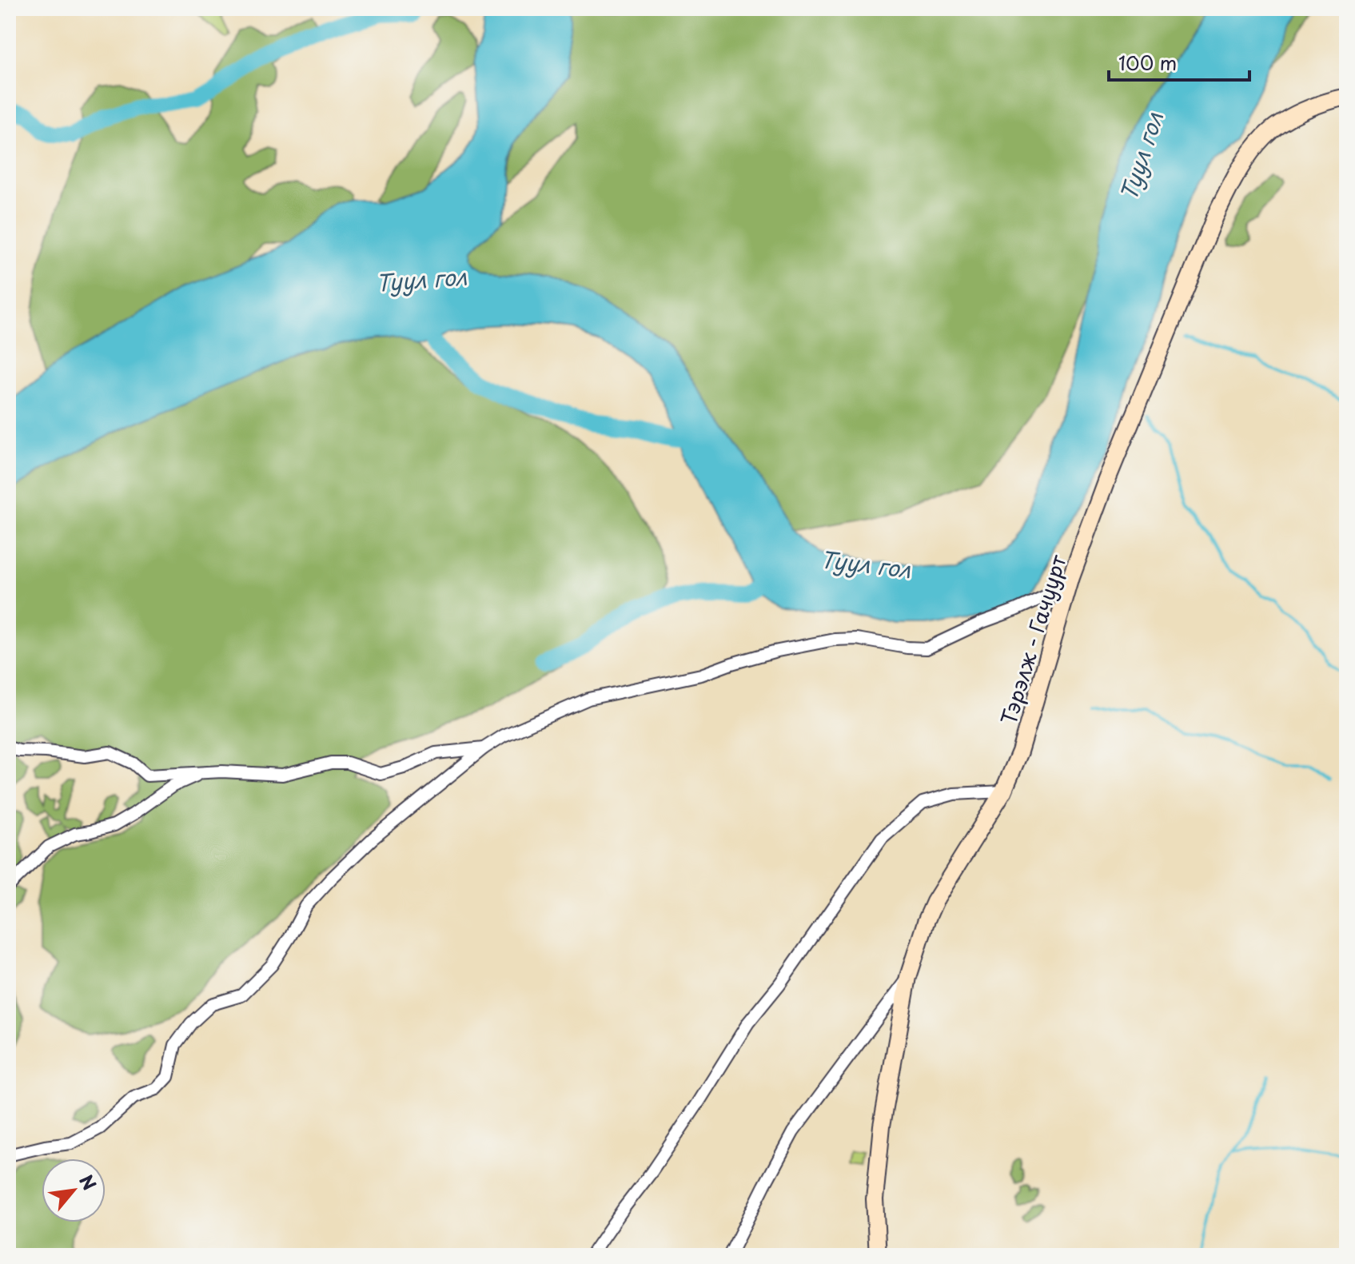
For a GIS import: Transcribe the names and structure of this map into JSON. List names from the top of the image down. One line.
{"streets":{"main road":["Тэрэлж - Гачуурт"]},"water":["Туул гол"],"scale_bar":"100 m","north":"top right"}
